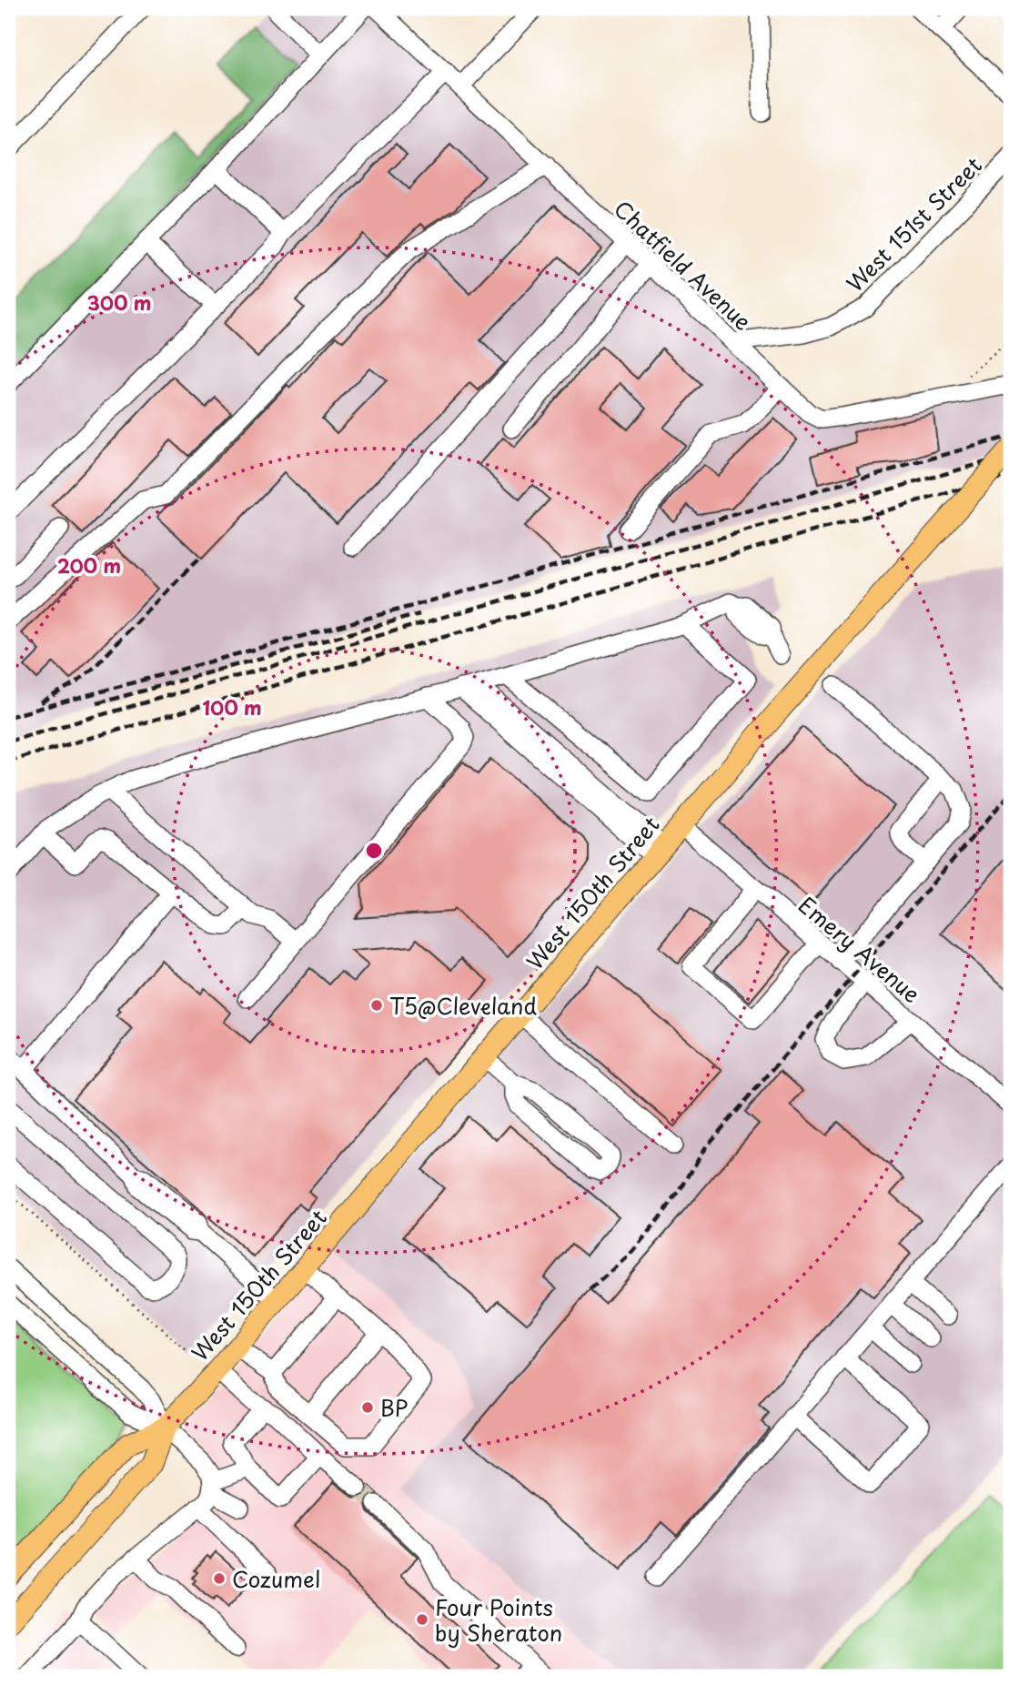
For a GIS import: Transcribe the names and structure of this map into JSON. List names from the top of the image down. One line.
{"streets":{"main road":["West 150th Street"],"street":["West 151st Street","Chatfield Avenue","Emery Avenue"]},"crossings":[["West 151st Street","Chatfield Avenue"],["West 150th Street","Emery Avenue"]],"places":["T5@Cleveland","BP","Cozumel","Four Points by Sheraton"],"rings":["300 m","200 m","100 m"]}
